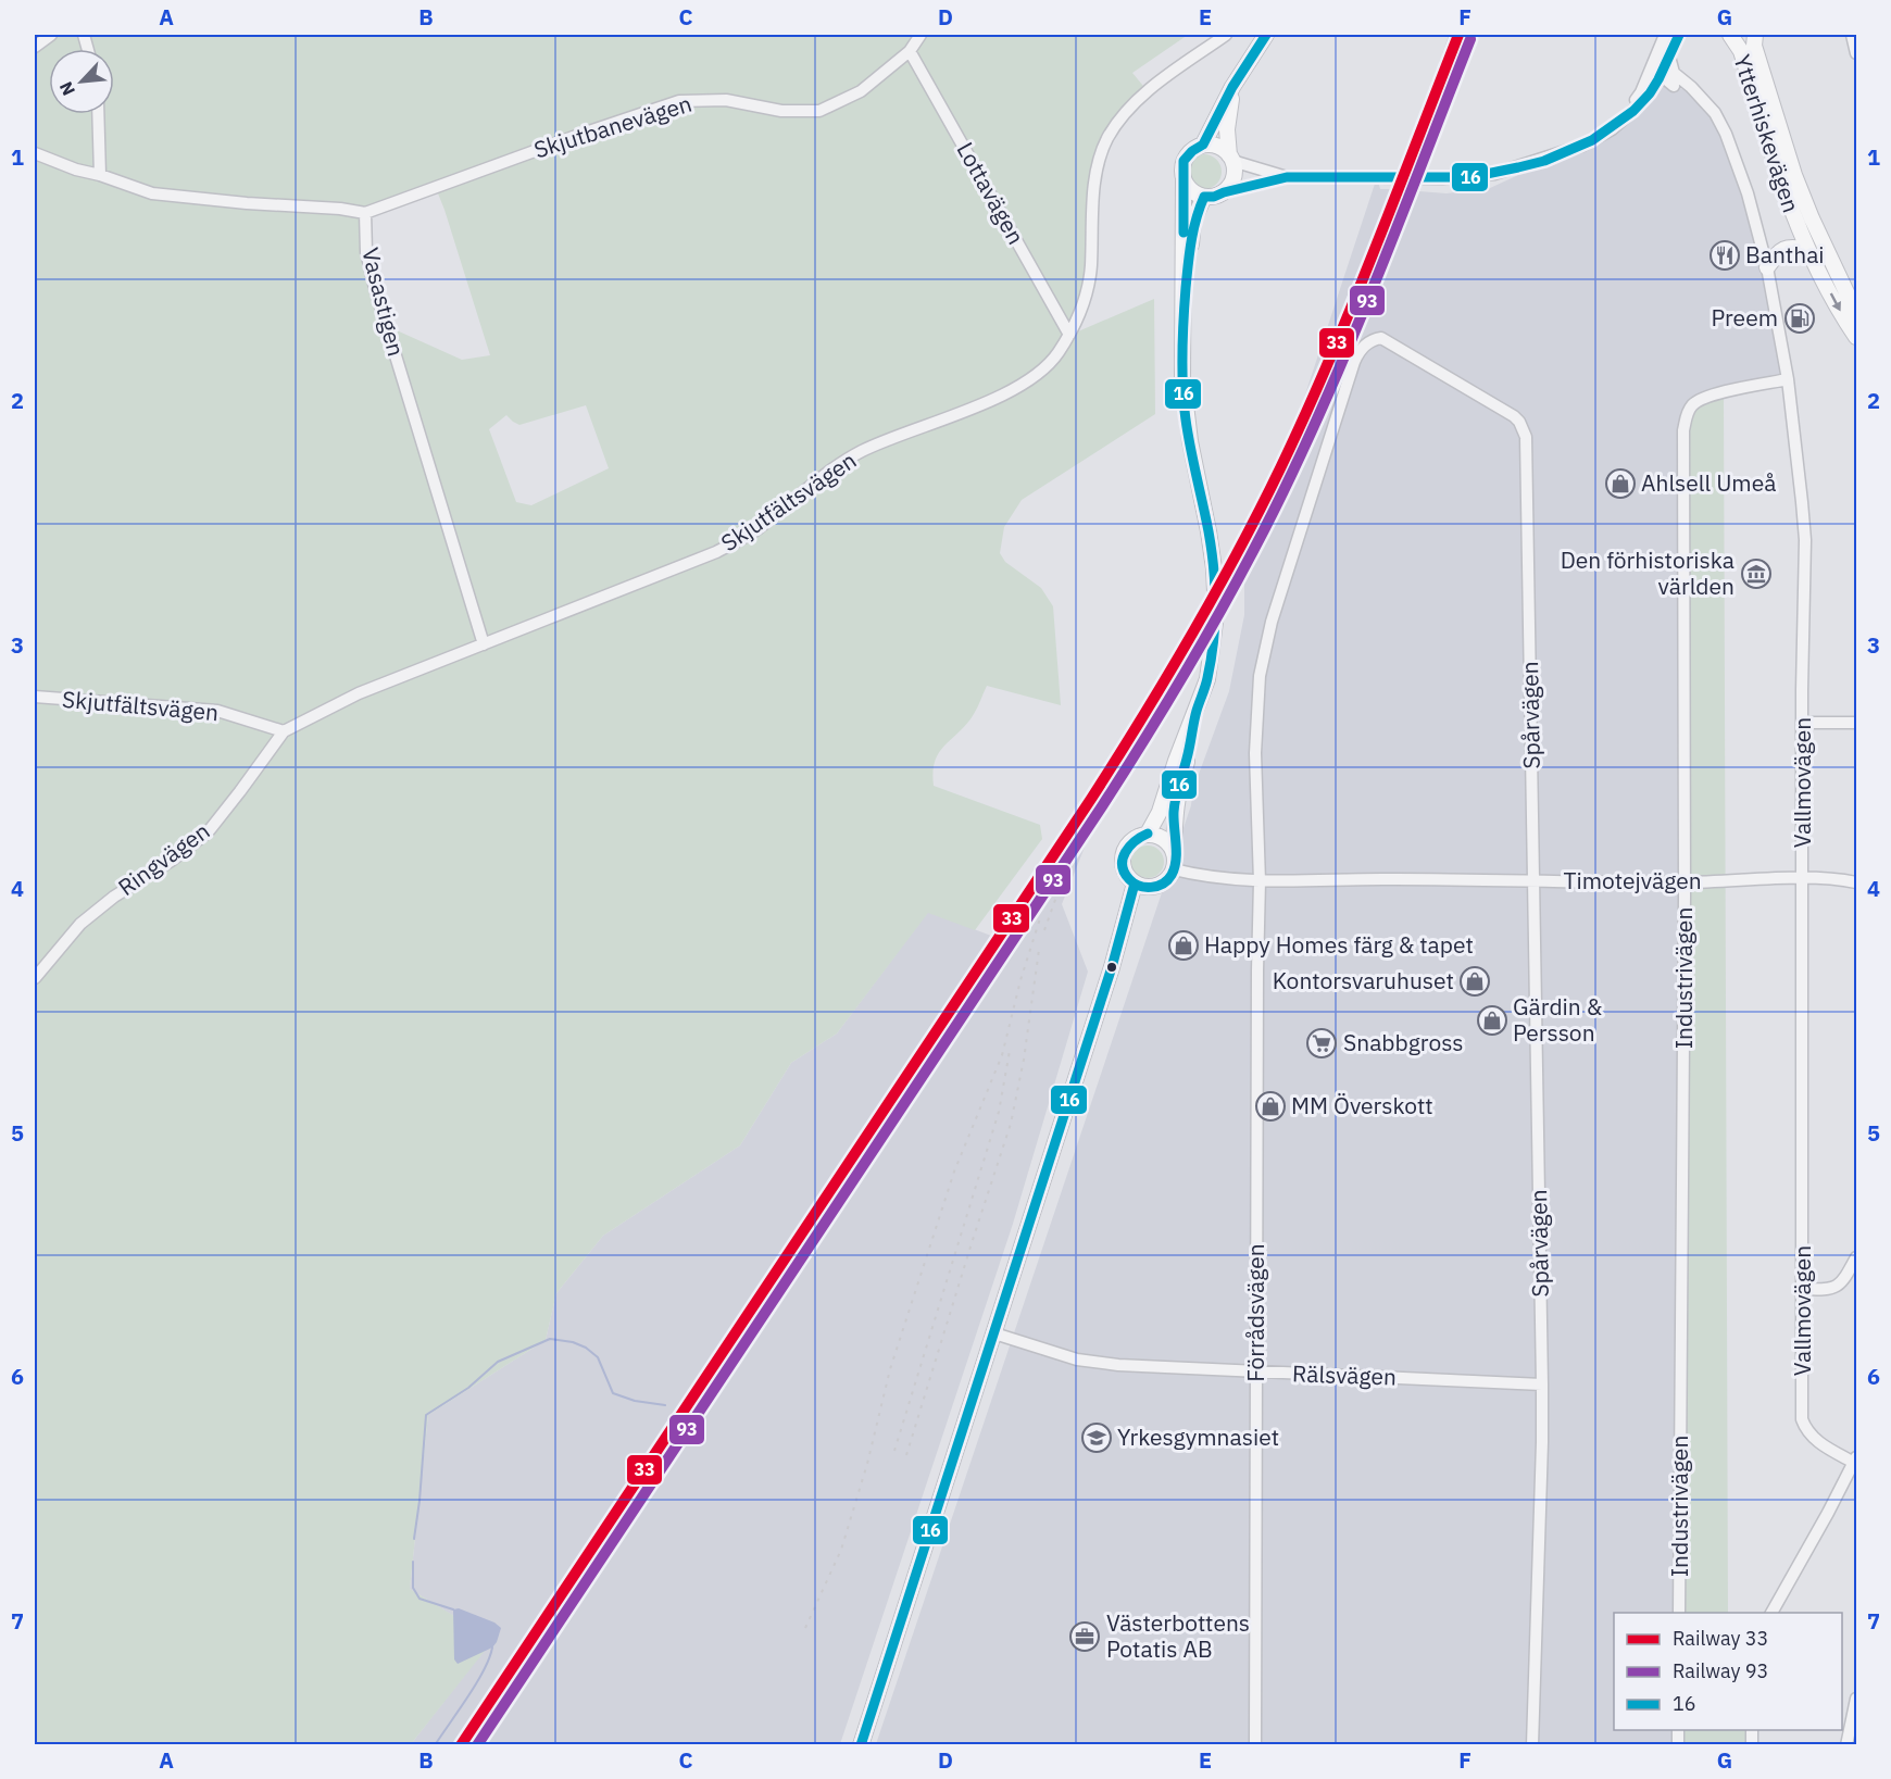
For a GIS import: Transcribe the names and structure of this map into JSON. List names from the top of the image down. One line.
{"streets":{"main road":["Ytterhiskevägen"],"street":["Skjutbanevägen","Lottavägen","Vasastigen","Skjutfältsvägen","Spårvägen","Vallmovägen","Ringvägen","Timotejvägen","Industrivägen","Förrådsvägen","Rälsvägen"]},"crossings":[["Skjutbanevägen","Lottavägen"],["Skjutbanevägen","Vasastigen"],["Lottavägen","Skjutfältsvägen"],["Vasastigen","Skjutfältsvägen"],["Skjutfältsvägen","Ringvägen"],["Spårvägen","Timotejvägen"],["Spårvägen","Förrådsvägen"],["Spårvägen","Rälsvägen"],["Vallmovägen","Timotejvägen"],["Vallmovägen","Industrivägen"],["Timotejvägen","Industrivägen"],["Timotejvägen","Förrådsvägen"],["Förrådsvägen","Rälsvägen"]],"places":{"restaurant":["Banthai"],"fuel station":["Preem"],"shop":["Ahlsell Umeå","Happy Homes färg & tapet","Kontorsvaruhuset","Gärdin & Persson","MM Överskott"],"museum":["Den förhistoriska världen"],"supermarket":["Snabbgross"],"school or university":["Yrkesgymnasiet"],"office":["Västerbottens Potatis AB"]},"lines":["rail line 33","transit line 16","rail line 93"],"legend":["Railway 33","Railway 93","16"],"north":"bottom left","grid":{"columns":["A","B","C","D","E","F","G"],"rows":["1","2","3","4","5","6","7"]}}
